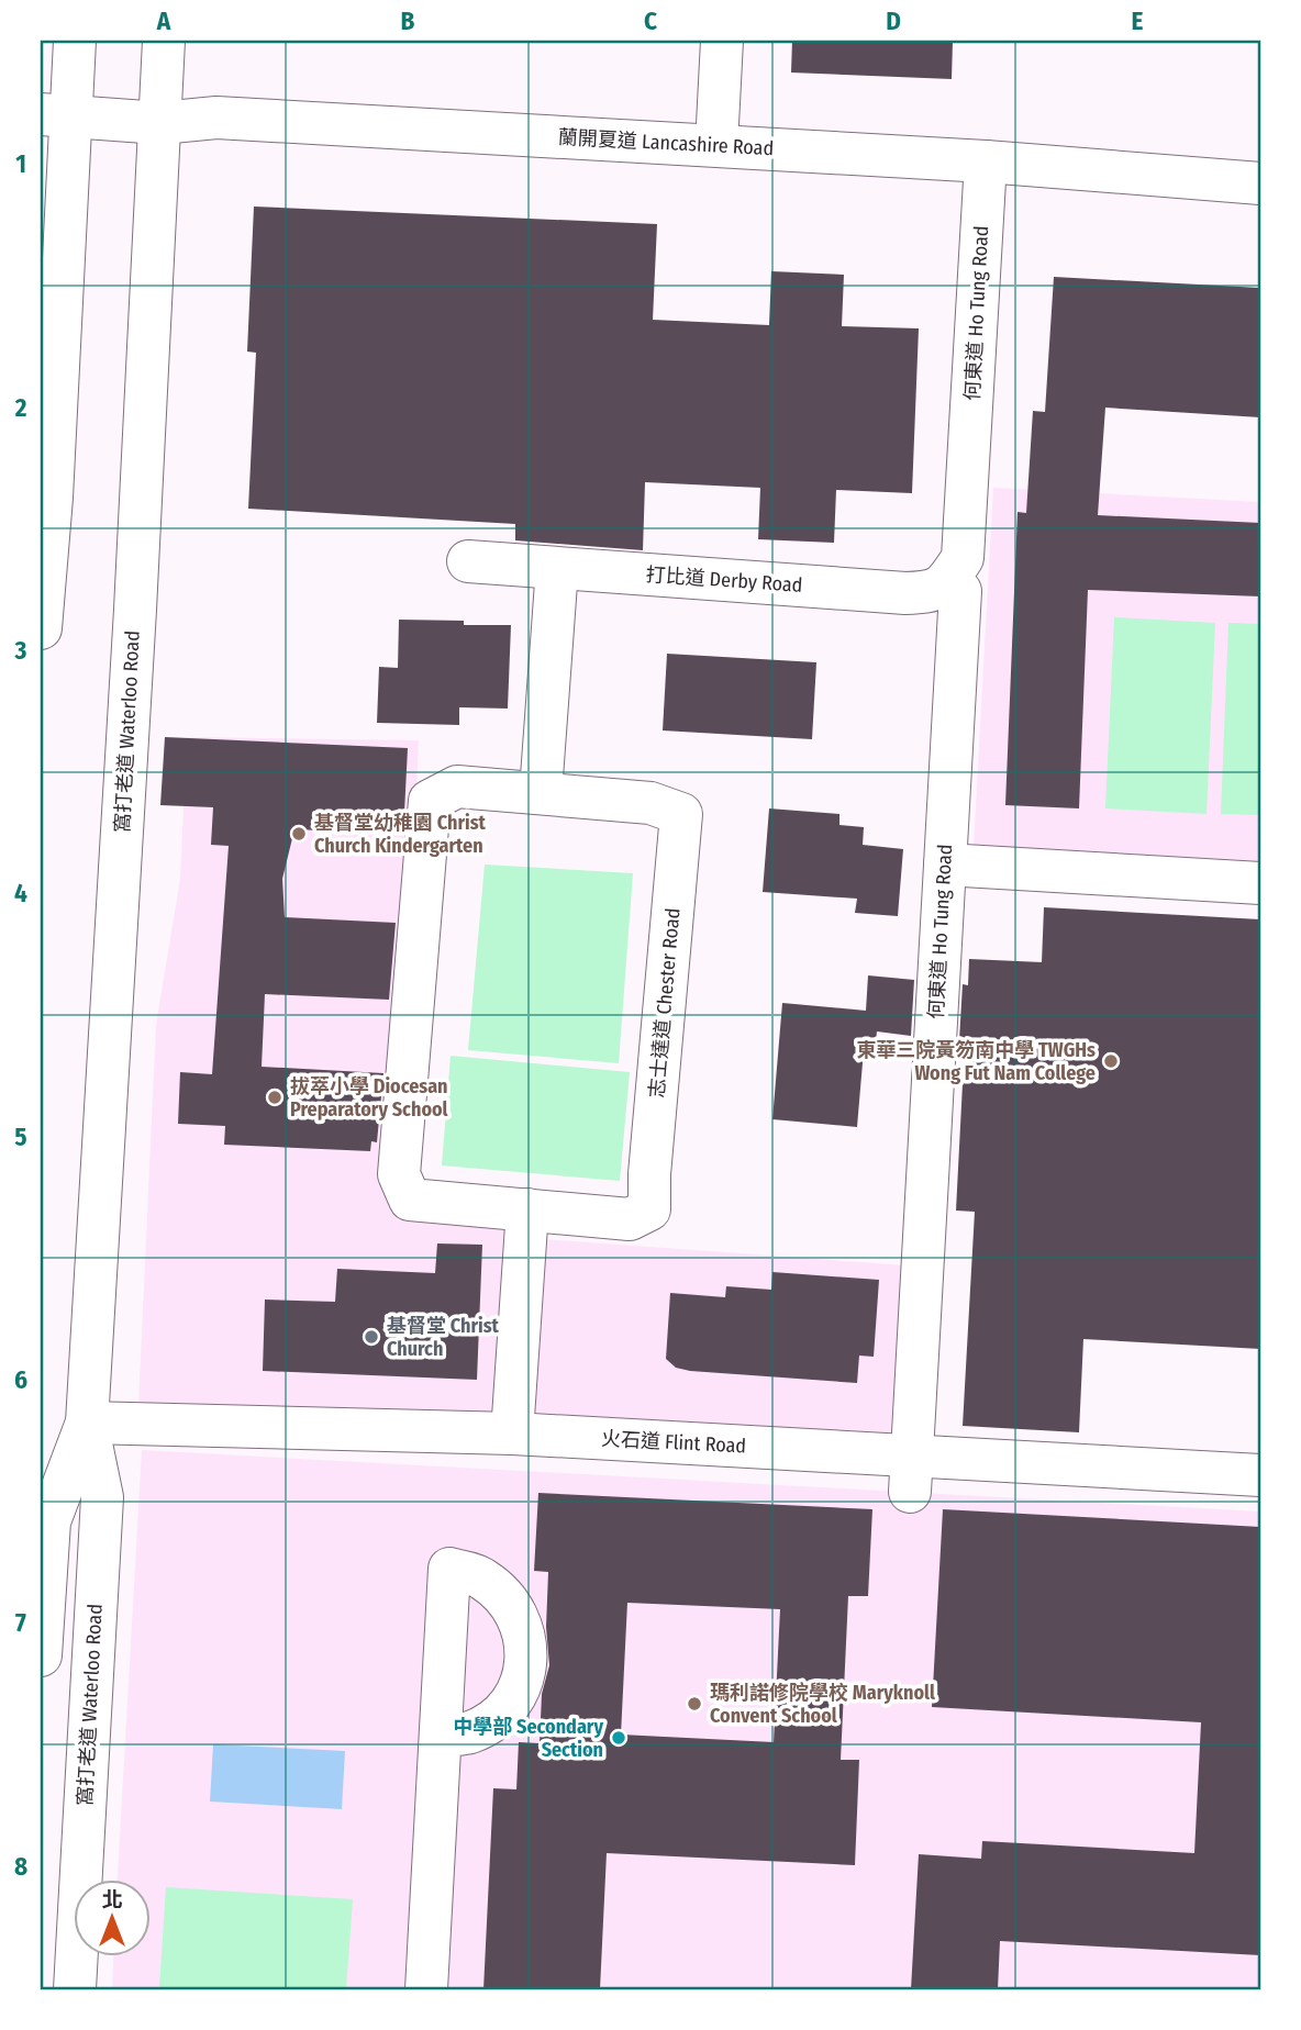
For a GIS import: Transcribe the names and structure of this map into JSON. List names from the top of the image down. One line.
{"streets":{"main road":["蘭開夏道 Lancashire Road","何東道 Ho Tung Road","打比道 Derby Road","窩打老道 Waterloo Road","志士達道 Chester Road","火石道 Flint Road"]},"crossings":[["蘭開夏道 Lancashire Road","何東道 Ho Tung Road"],["蘭開夏道 Lancashire Road","窩打老道 Waterloo Road"],["何東道 Ho Tung Road","打比道 Derby Road"],["何東道 Ho Tung Road","火石道 Flint Road"],["窩打老道 Waterloo Road","火石道 Flint Road"]],"places":["基督堂幼稚園 Christ Church Kindergarten","東華三院黃笏南中學 TWGHs Wong Fut Nam College","拔萃小學 Diocesan Preparatory School","基督堂 Christ Church","瑪利諾修院學校 Maryknoll Convent School","中學部 Secondary Section"],"north":"top","grid":{"columns":["A","B","C","D","E"],"rows":["1","2","3","4","5","6","7","8"]}}
